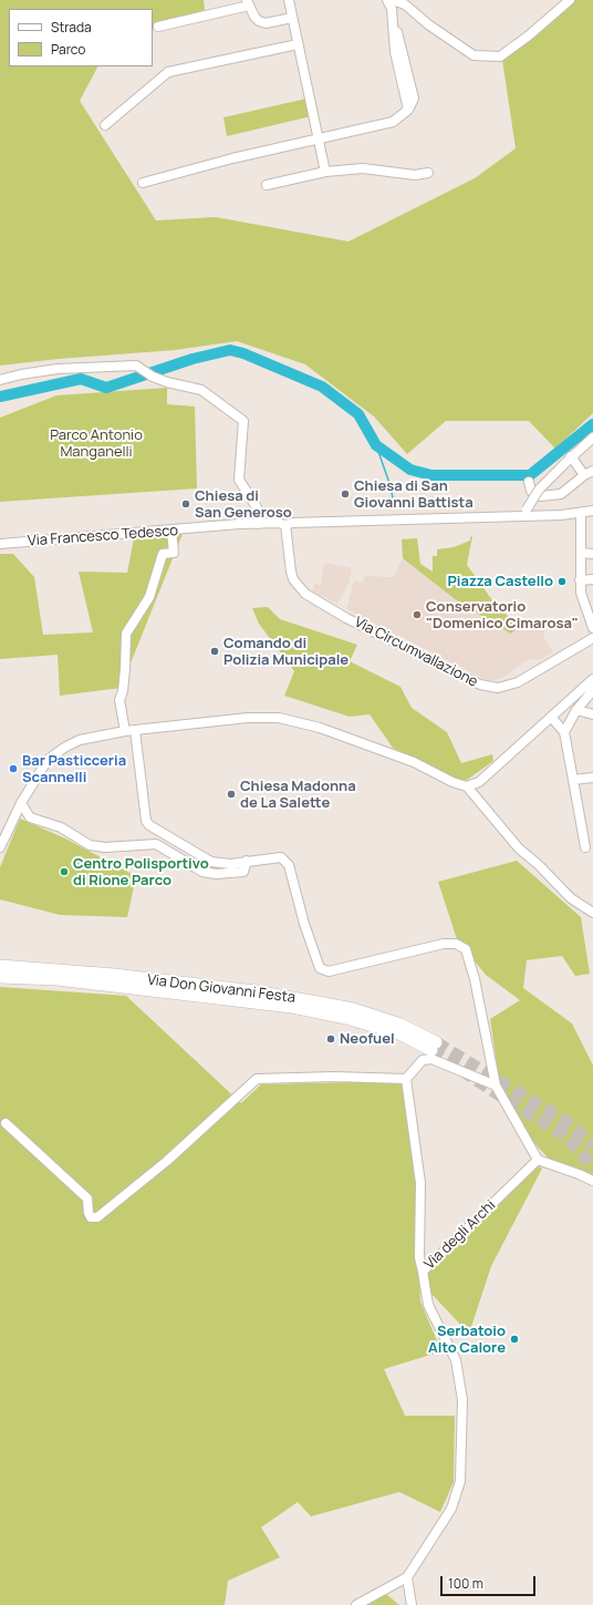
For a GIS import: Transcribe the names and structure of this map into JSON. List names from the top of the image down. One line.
{"streets":{"main road":["Via Don Giovanni Festa"],"street":["Via Francesco Tedesco","Via Circumvallazione","Via degli Archi"]},"crossings":[["Via Francesco Tedesco","Via Circumvallazione"]],"parks":["Parco Antonio Manganelli"],"places":["Chiesa di San Giovanni Battista","Chiesa di San Generoso","Piazza Castello","Conservatorio \"Domenico Cimarosa\"","Comando di Polizia Municipale","Bar Pasticceria Scannelli","Chiesa Madonna de La Salette","Centro Polisportivo di Rione Parco","Neofuel","Serbatoio Alto Calore"],"legend":["Strada","Parco"],"scale_bar":"100 m"}
